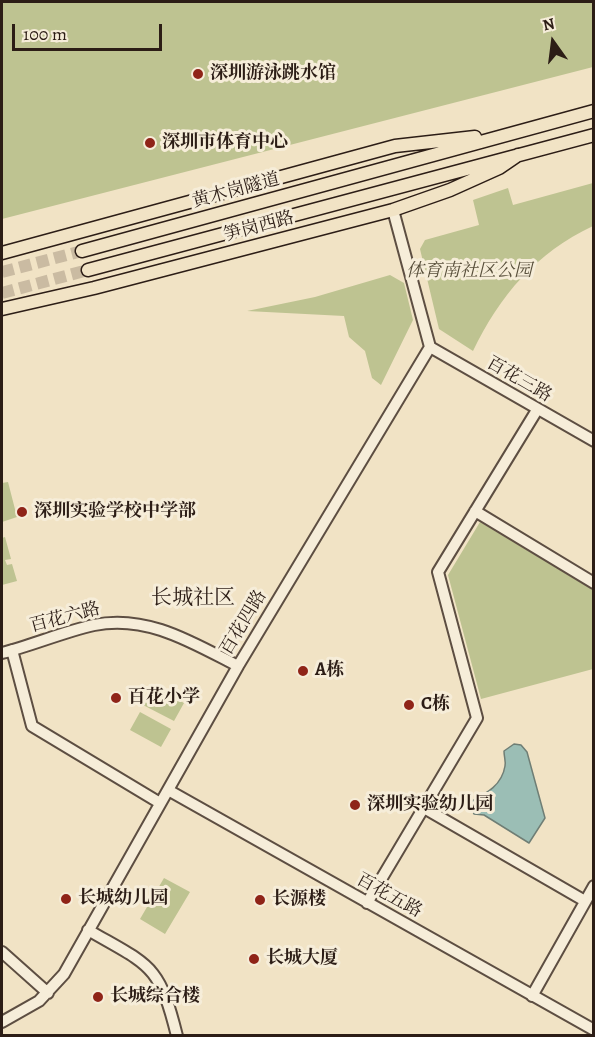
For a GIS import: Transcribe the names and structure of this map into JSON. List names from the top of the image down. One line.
{"streets":{"main road":["黄木岗隧道","笋岗西路"],"street":["百花三路","百花六路","百花四路","百花五路"]},"crossings":[["百花三路","百花四路"],["百花六路","百花四路"],["百花四路","百花五路"]],"districts":["长城社区"],"parks":["体育南社区公园"],"places":["深圳游泳跳水馆","深圳市体育中心","深圳实验学校中学部","A栋","百花小学","C栋","深圳实验幼儿园","长城幼儿园","长源楼","长城大厦","长城综合楼"],"scale_bar":"100 m","north":"top"}
